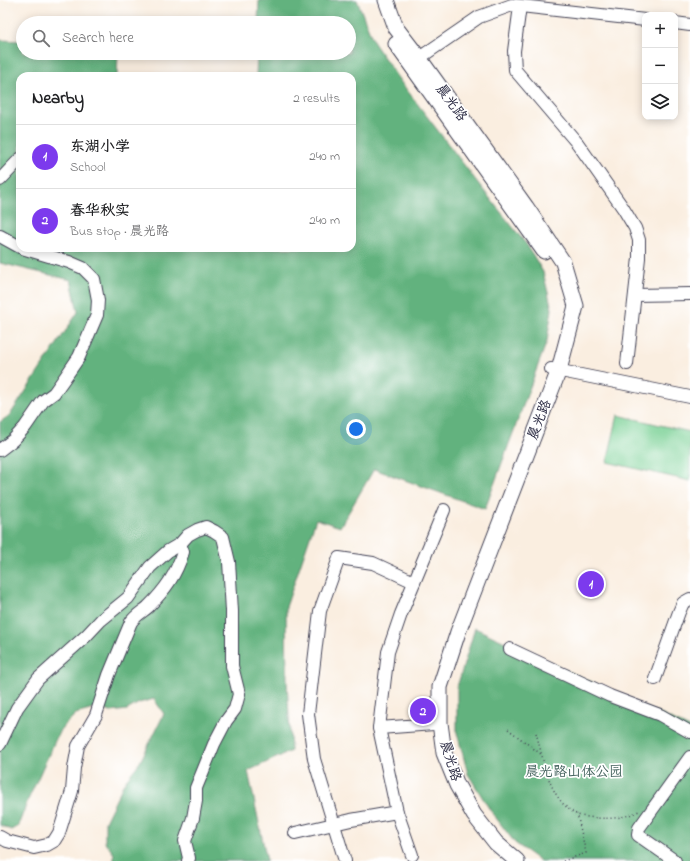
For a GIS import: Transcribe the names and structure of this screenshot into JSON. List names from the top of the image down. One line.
{"streets":{"main road":["晨光路"]},"parks":["晨光路山体公园"],"page":{"map_buttons":["+","−"],"search":"Search here","heading":["Nearby","2 results"],"list":[{"mark":"1","name":"东湖小学","note":"School","value":"240 m"},{"mark":"2","name":"春华秋实","note":"Bus stop · 晨光路","value":"240 m"}],"pins":["1","2"]}}
